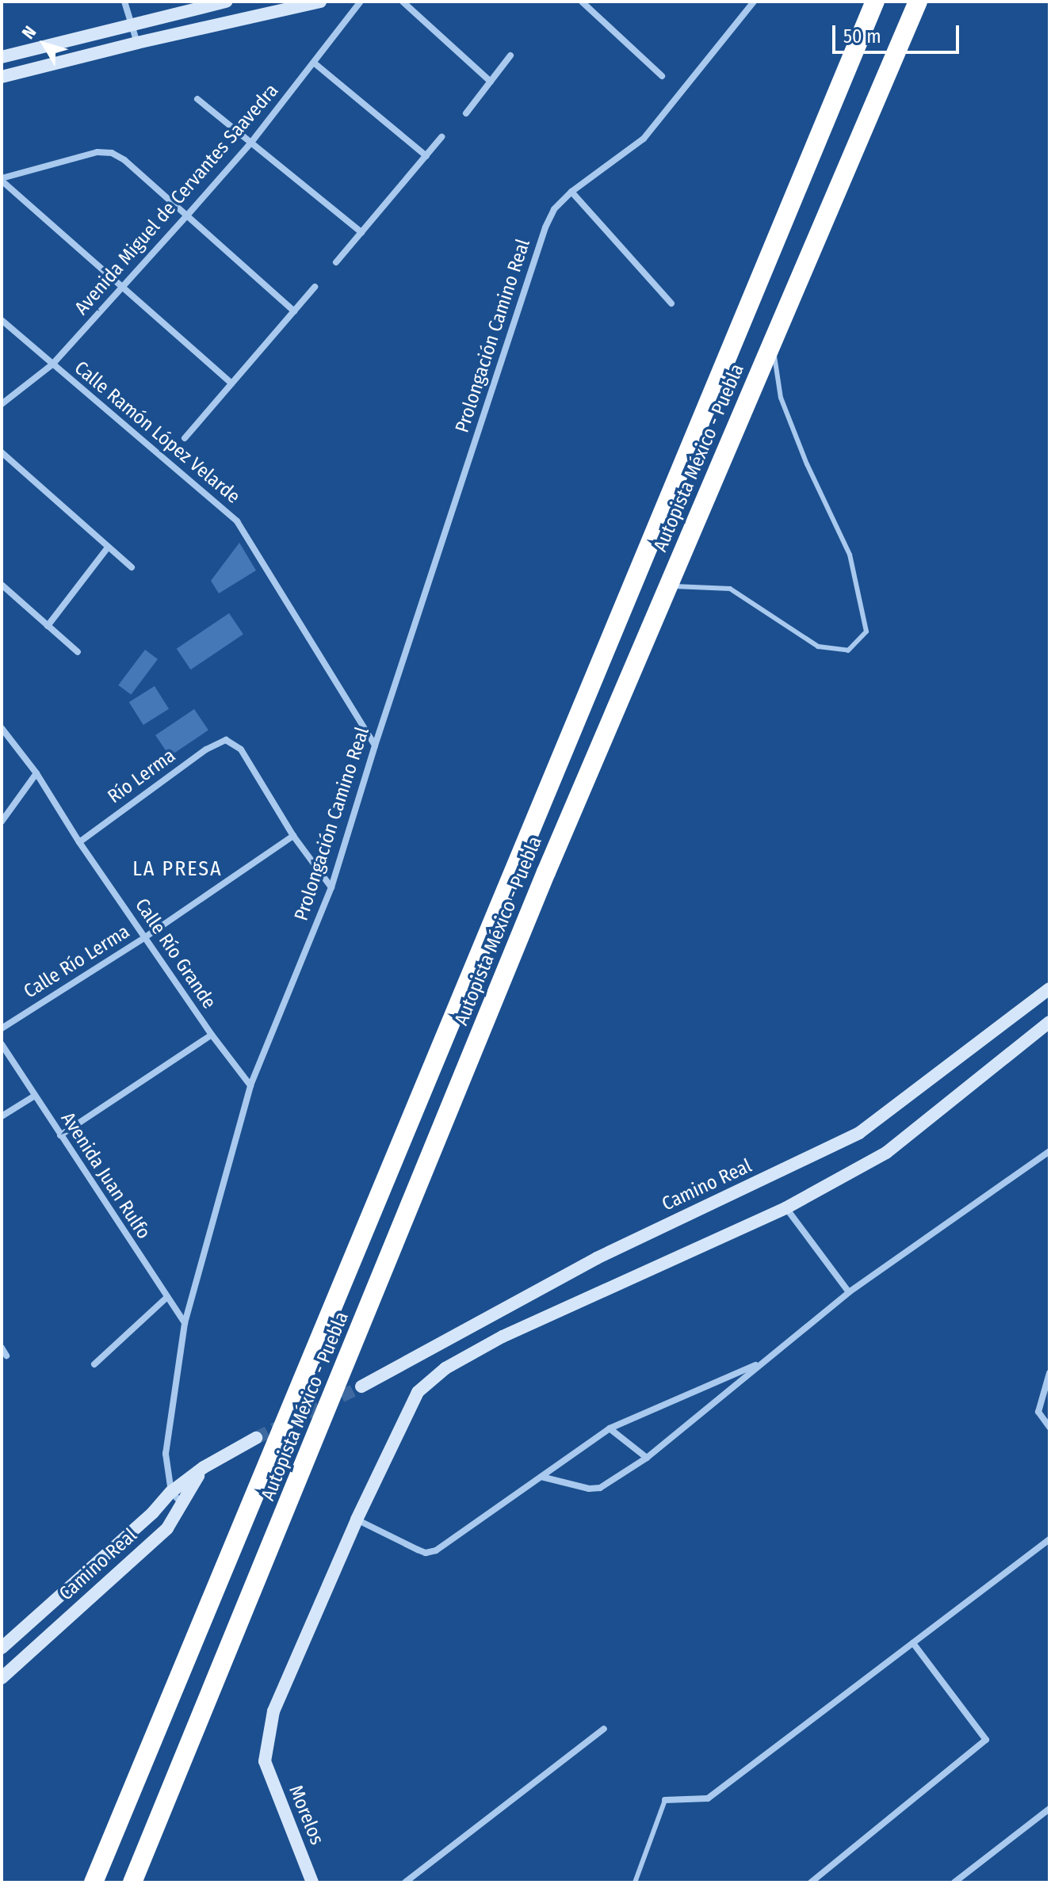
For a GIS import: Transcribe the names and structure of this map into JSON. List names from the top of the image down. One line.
{"streets":{"highway":["Autopista México - Puebla"],"street":["Avenida Miguel de Cervantes Saavedra","Prolongación Camino Real","Calle Ramón López Velarde","Río Lerma","Calle Río Grande","Calle Río Lerma","Avenida Juan Rulfo","Camino Real","Morelos"]},"crossings":[["Avenida Miguel de Cervantes Saavedra","Calle Ramón López Velarde"],["Prolongación Camino Real","Calle Ramón López Velarde"],["Prolongación Camino Real","Calle Río Grande"],["Prolongación Camino Real","Avenida Juan Rulfo"],["Prolongación Camino Real","Camino Real"],["Río Lerma","Calle Río Grande"],["Río Lerma","Calle Río Lerma"],["Calle Río Grande","Calle Río Lerma"]],"districts":["LA PRESA"],"scale_bar":"50 m","north":"top left"}
